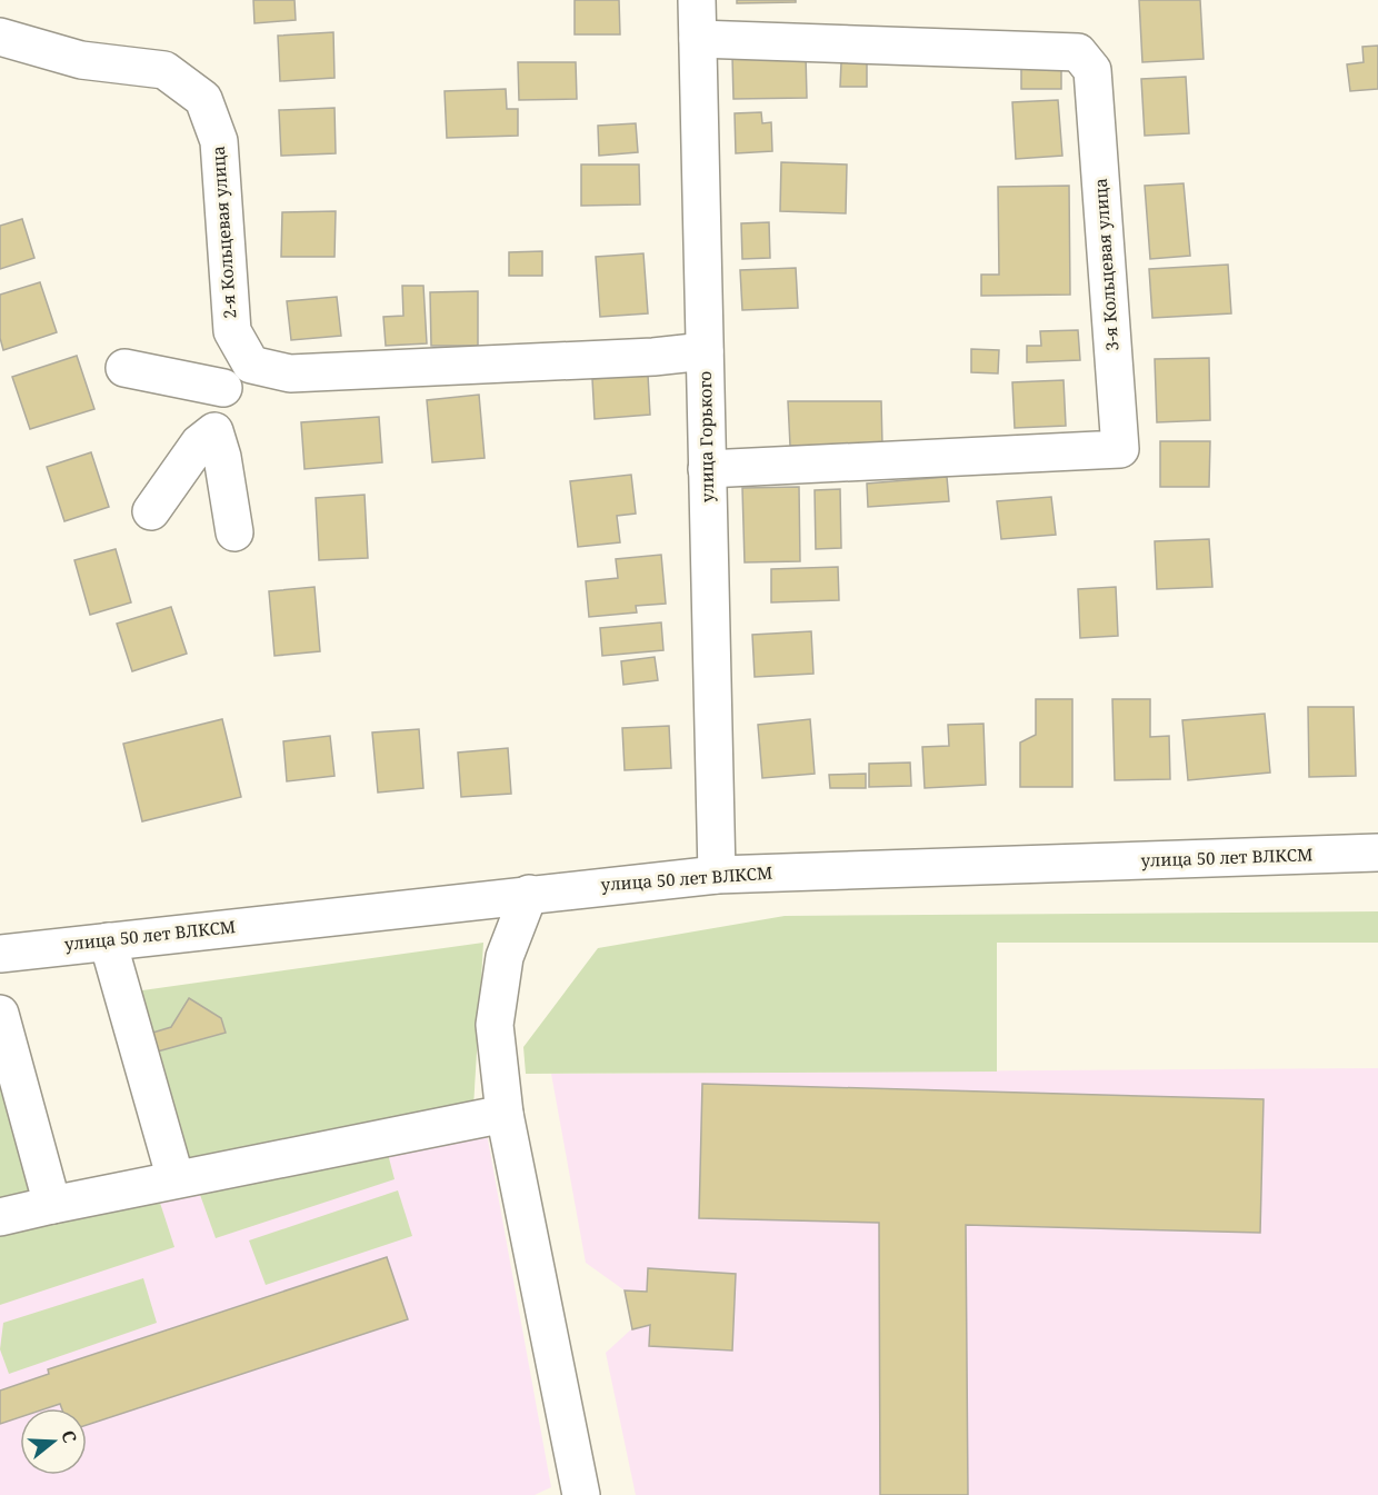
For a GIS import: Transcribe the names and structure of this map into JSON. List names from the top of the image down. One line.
{"streets":{"street":["2-я Кольцевая улица","3-я Кольцевая улица","улица Горького","улица 50 лет ВЛКСМ"]},"crossings":[["3-я Кольцевая улица","улица Горького"],["улица Горького","улица 50 лет ВЛКСМ"]],"north":"right"}
